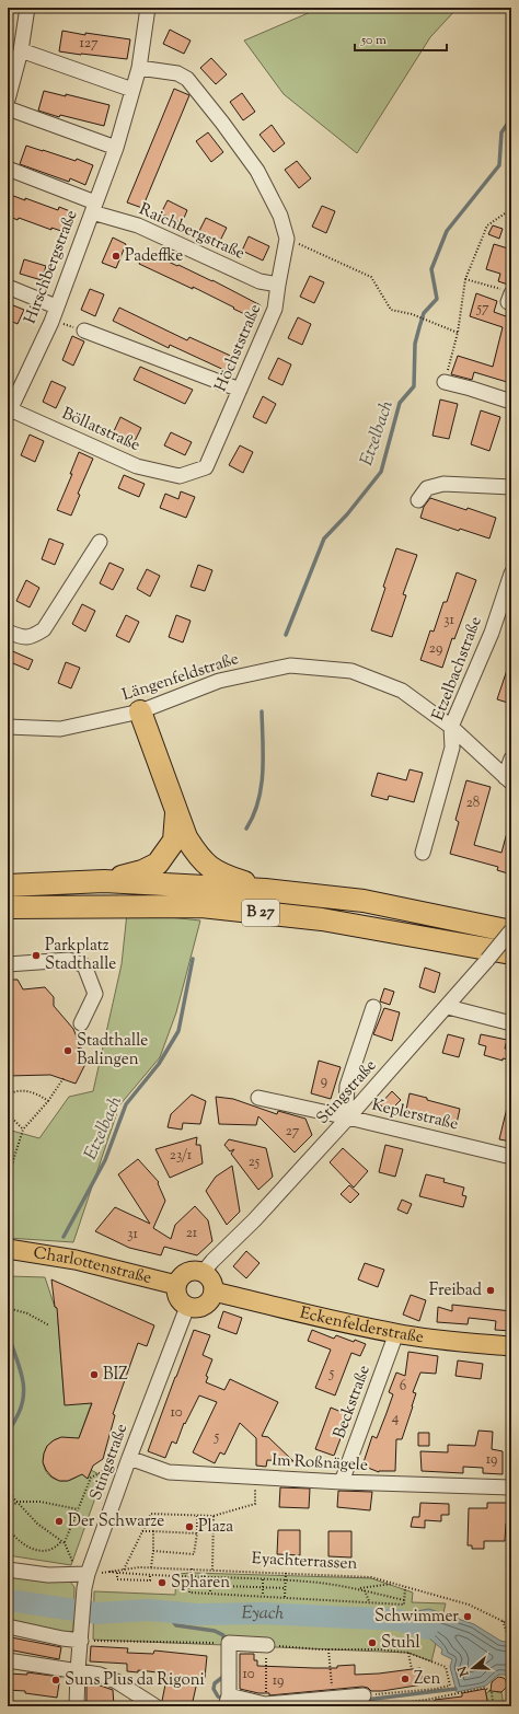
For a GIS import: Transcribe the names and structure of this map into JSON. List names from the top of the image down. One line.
{"streets":{"highway":["B 27"],"main road":["Charlottenstraße","Eckenfelderstraße"],"street":["Raichbergstraße","Hirschbergstraße","Höchststraße","Böllatstraße","Etzelbachstraße","Längenfeldstraße","Stingstraße","Keplerstraße","Beckstraße","Im Roßnägele"],"path":["Eyachterrassen"]},"crossings":[["Raichbergstraße","Hirschbergstraße"],["Raichbergstraße","Höchststraße"],["Hirschbergstraße","Höchststraße"],["Hirschbergstraße","Böllatstraße"],["Höchststraße","Böllatstraße"],["Etzelbachstraße","Längenfeldstraße"],["B 27","Stingstraße"],["Stingstraße","Keplerstraße"],["Stingstraße","Charlottenstraße"],["Stingstraße","Eckenfelderstraße"],["Stingstraße","Im Roßnägele"],["Stingstraße","Eyachterrassen"],["Charlottenstraße","Eckenfelderstraße"],["Eckenfelderstraße","Beckstraße"],["Beckstraße","Im Roßnägele"]],"water":["Etzelbach","Eyach"],"places":["Padeffke","Parkplatz Stadthalle","Stadthalle Balingen","Freibad","BIZ","Der Schwarze","Plaza","Sphären","Schwimmer","Stuhl","Zen","Suns Plus da Rigoni"],"house_numbers":["127","57","31","29","28","9","27","23/1","25","21","31","5","6","10","4","5","19","10","19"],"scale_bar":"50 m","north":"left"}
